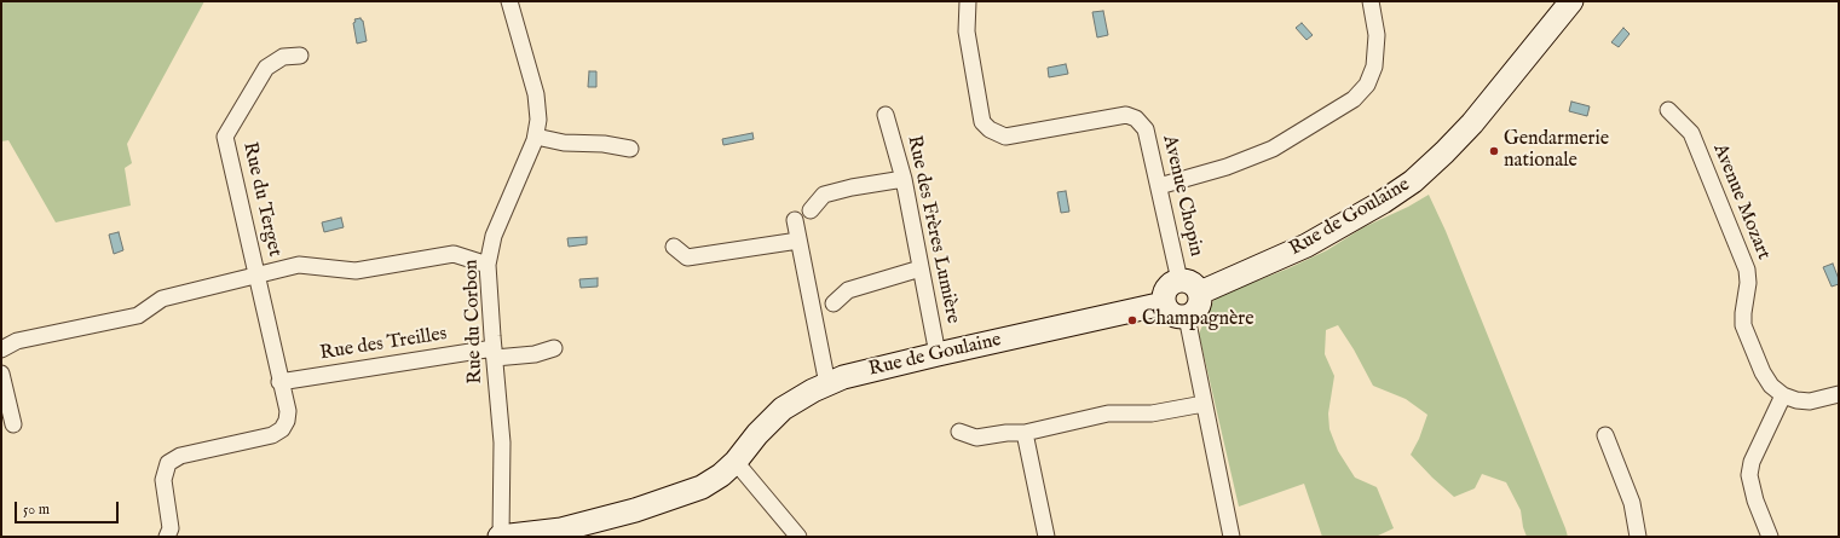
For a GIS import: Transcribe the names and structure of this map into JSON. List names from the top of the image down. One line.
{"streets":{"street":["Avenue Chopin","Rue du Terget","Avenue Mozart","Rue de Goulaine","Rue des Frères Lumière","Rue du Corbon","Rue des Treilles"]},"crossings":[["Avenue Chopin","Rue de Goulaine"],["Rue du Terget","Rue des Treilles"],["Rue de Goulaine","Rue des Frères Lumière"],["Rue de Goulaine","Rue du Corbon"],["Rue du Corbon","Rue des Treilles"]],"places":["Gendarmerie nationale","Champagnère"],"scale_bar":"50 m"}
